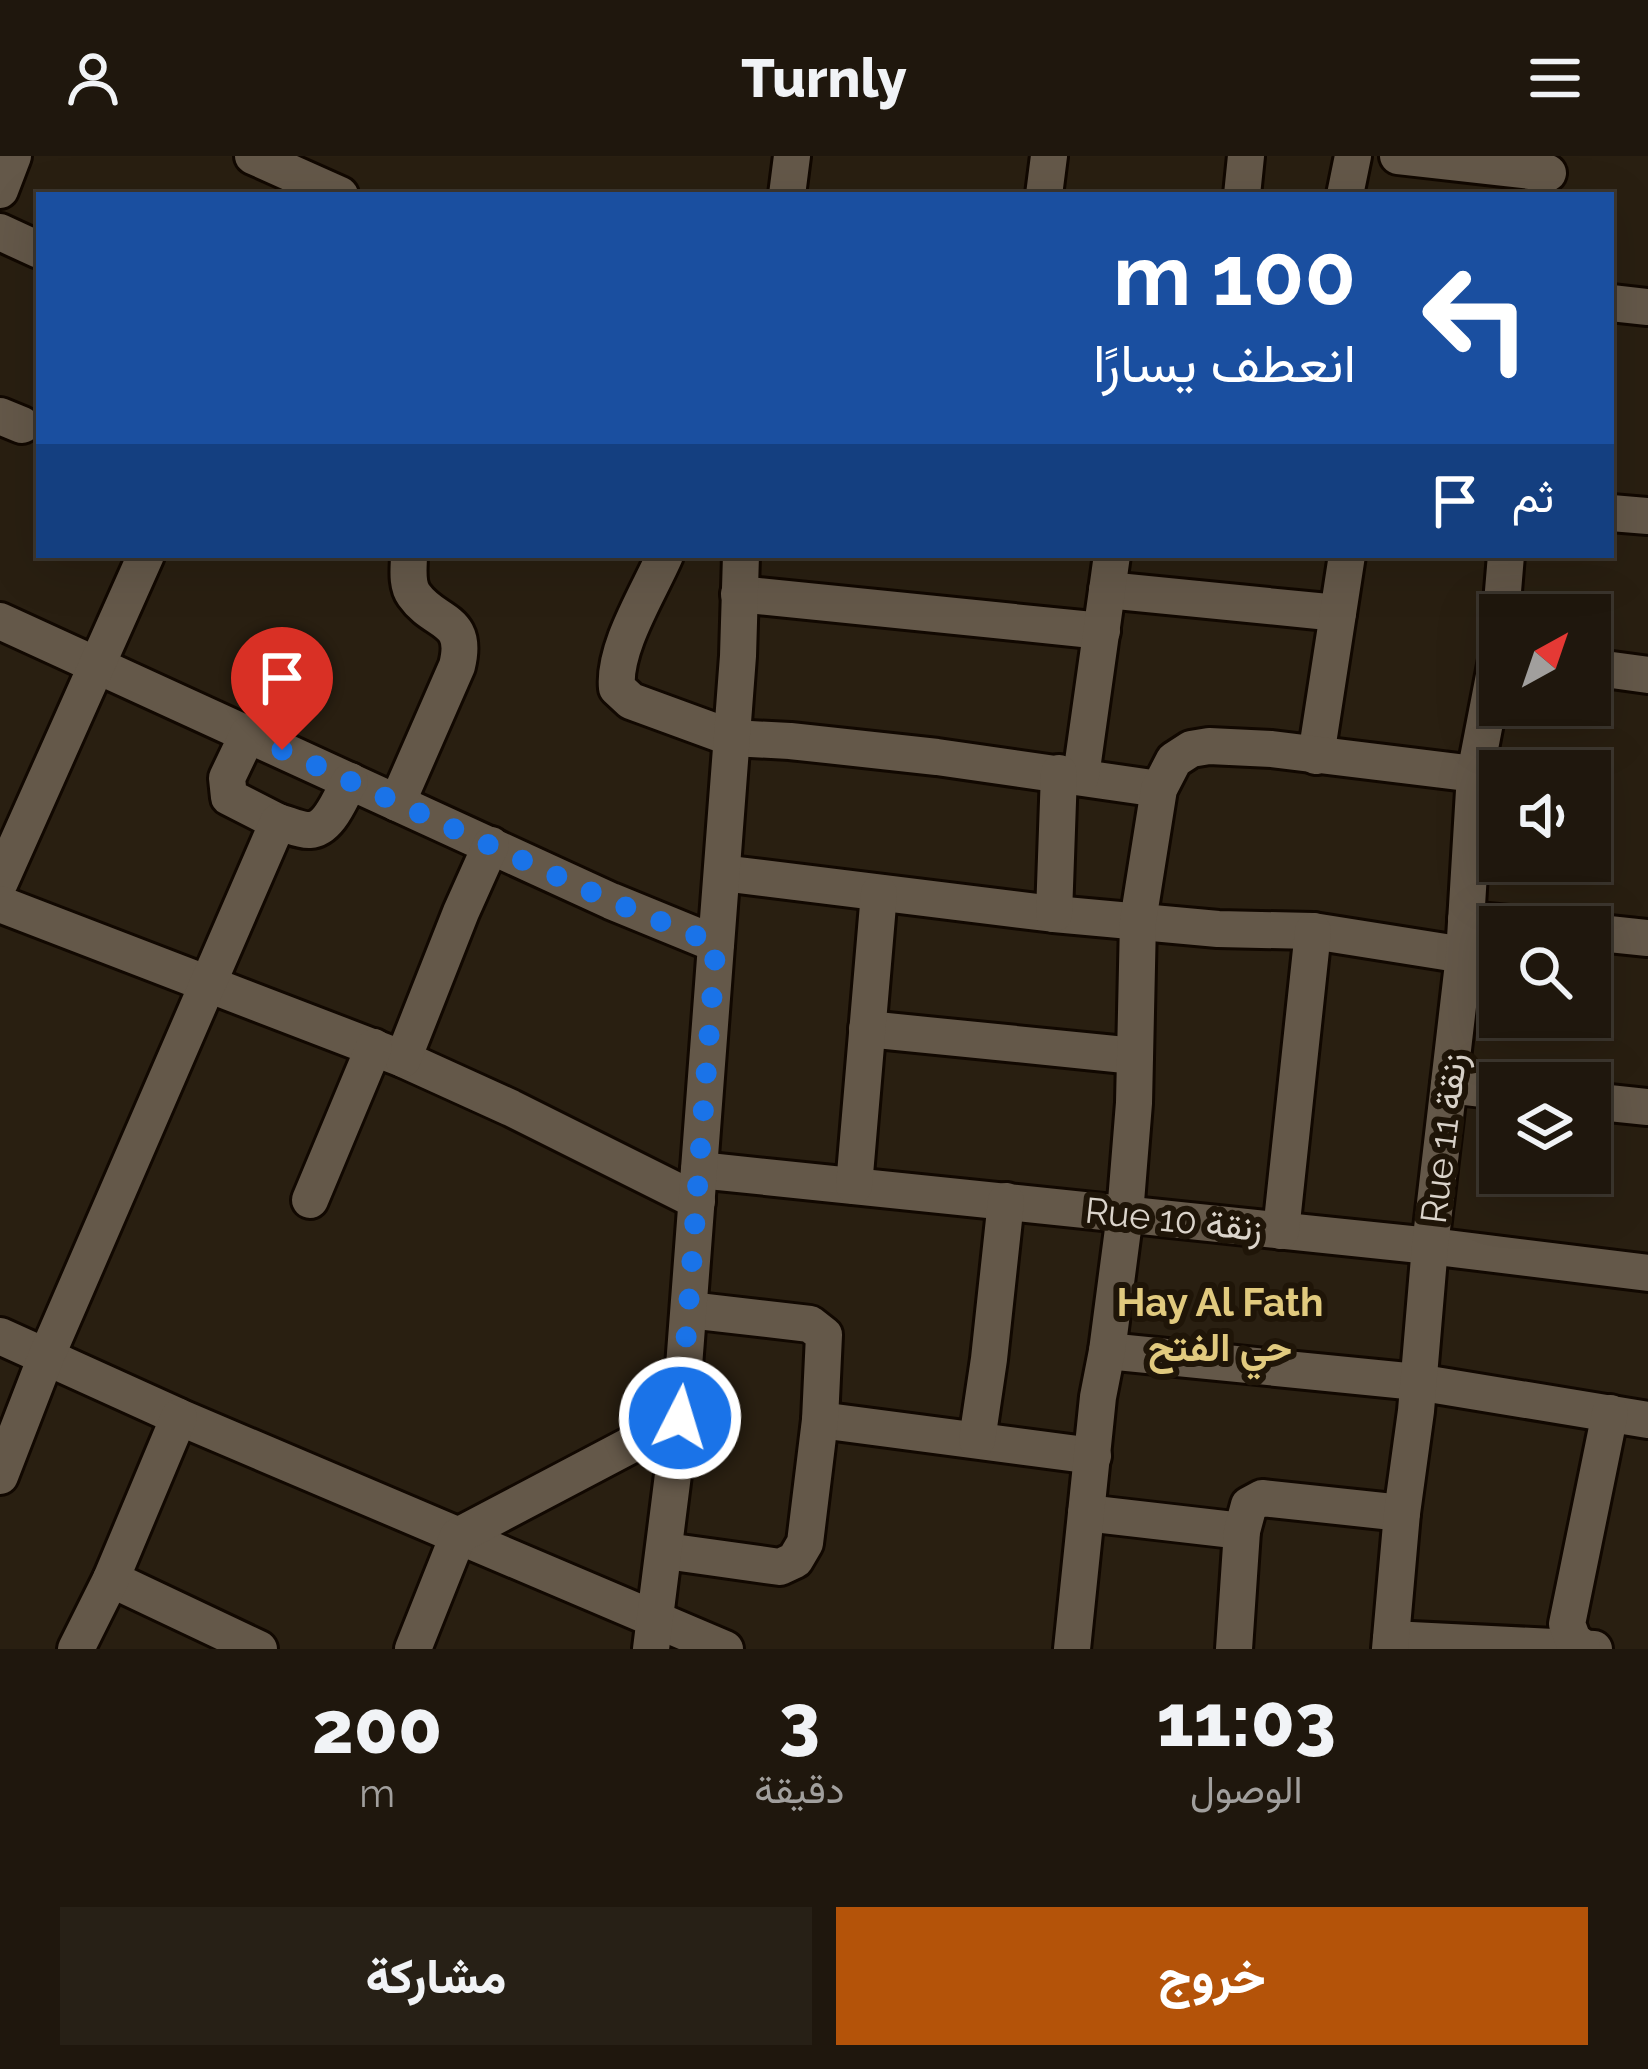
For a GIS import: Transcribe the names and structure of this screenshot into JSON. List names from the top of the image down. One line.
{"streets":{"street":["Rue 11 زنقة","Rue 10 زنقة"]},"crossings":[["Rue 11 زنقة","Rue 10 زنقة"]],"districts":["Hay Al Fath حي الفتح"],"north":"top right","page":{"header":"Turnly","turn":["100 m","انعطف يسارًا"],"then":"ثم","eta":["11:03","الوصول","3","دقيقة","200","m"],"buttons":["خروج","مشاركة"]}}
